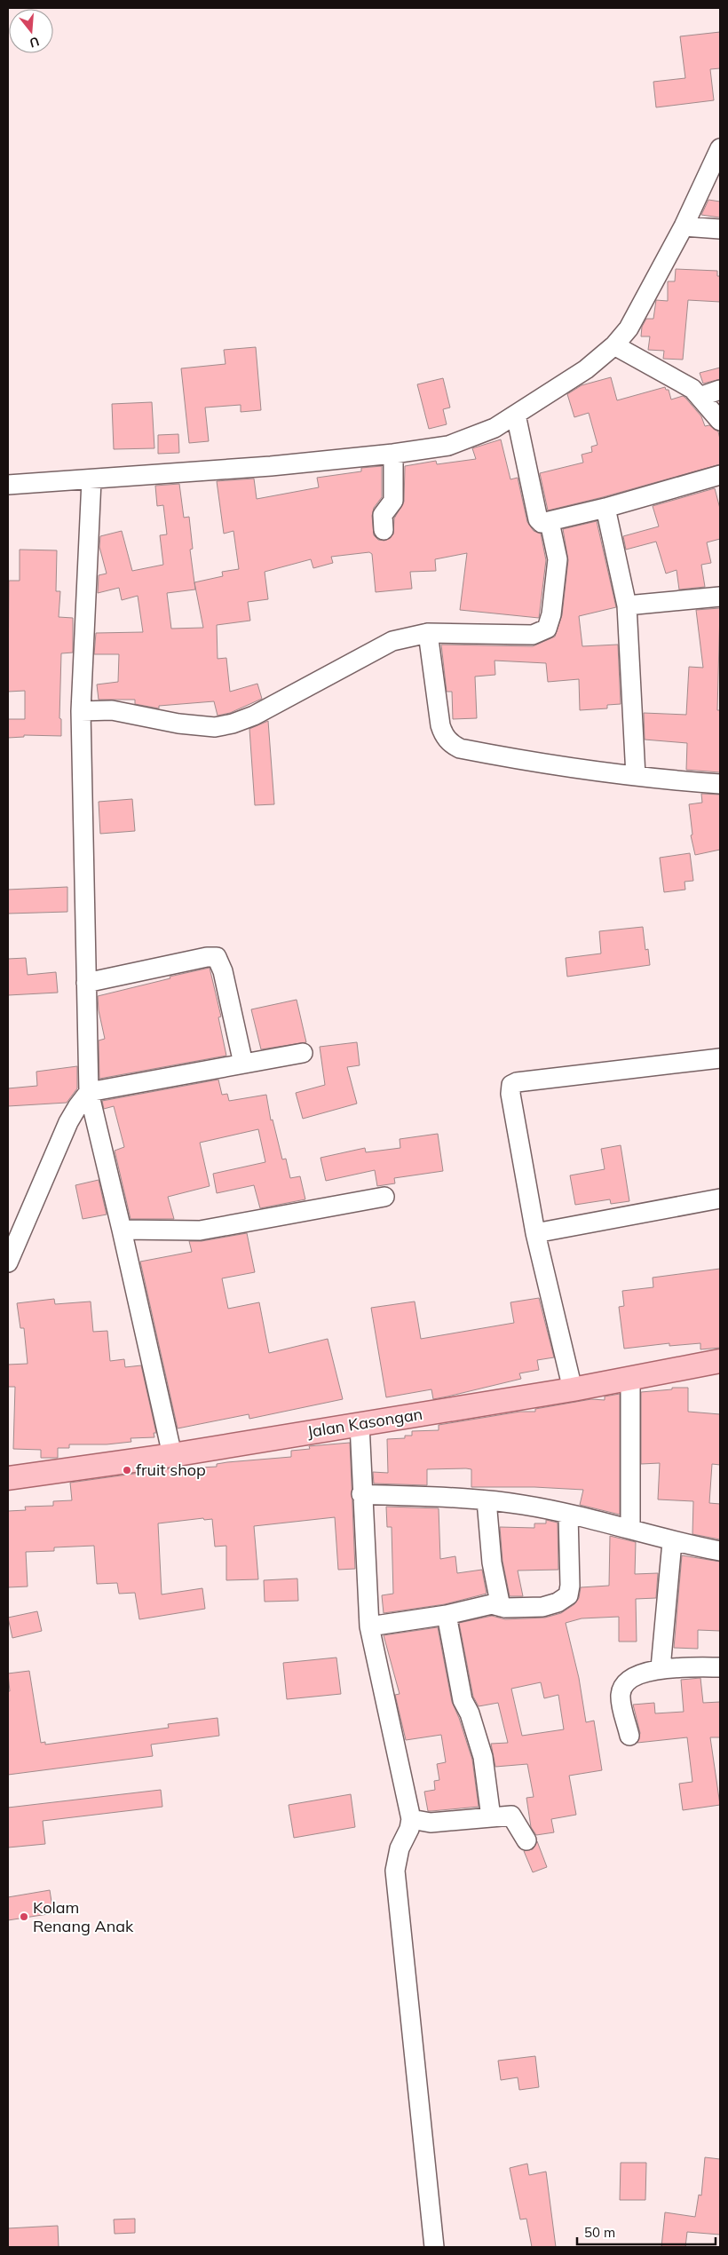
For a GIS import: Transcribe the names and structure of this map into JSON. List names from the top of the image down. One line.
{"streets":{"main road":["Jalan Kasongan"]},"places":["fruit shop","Kolam Renang Anak"],"scale_bar":"50 m","north":"bottom"}
